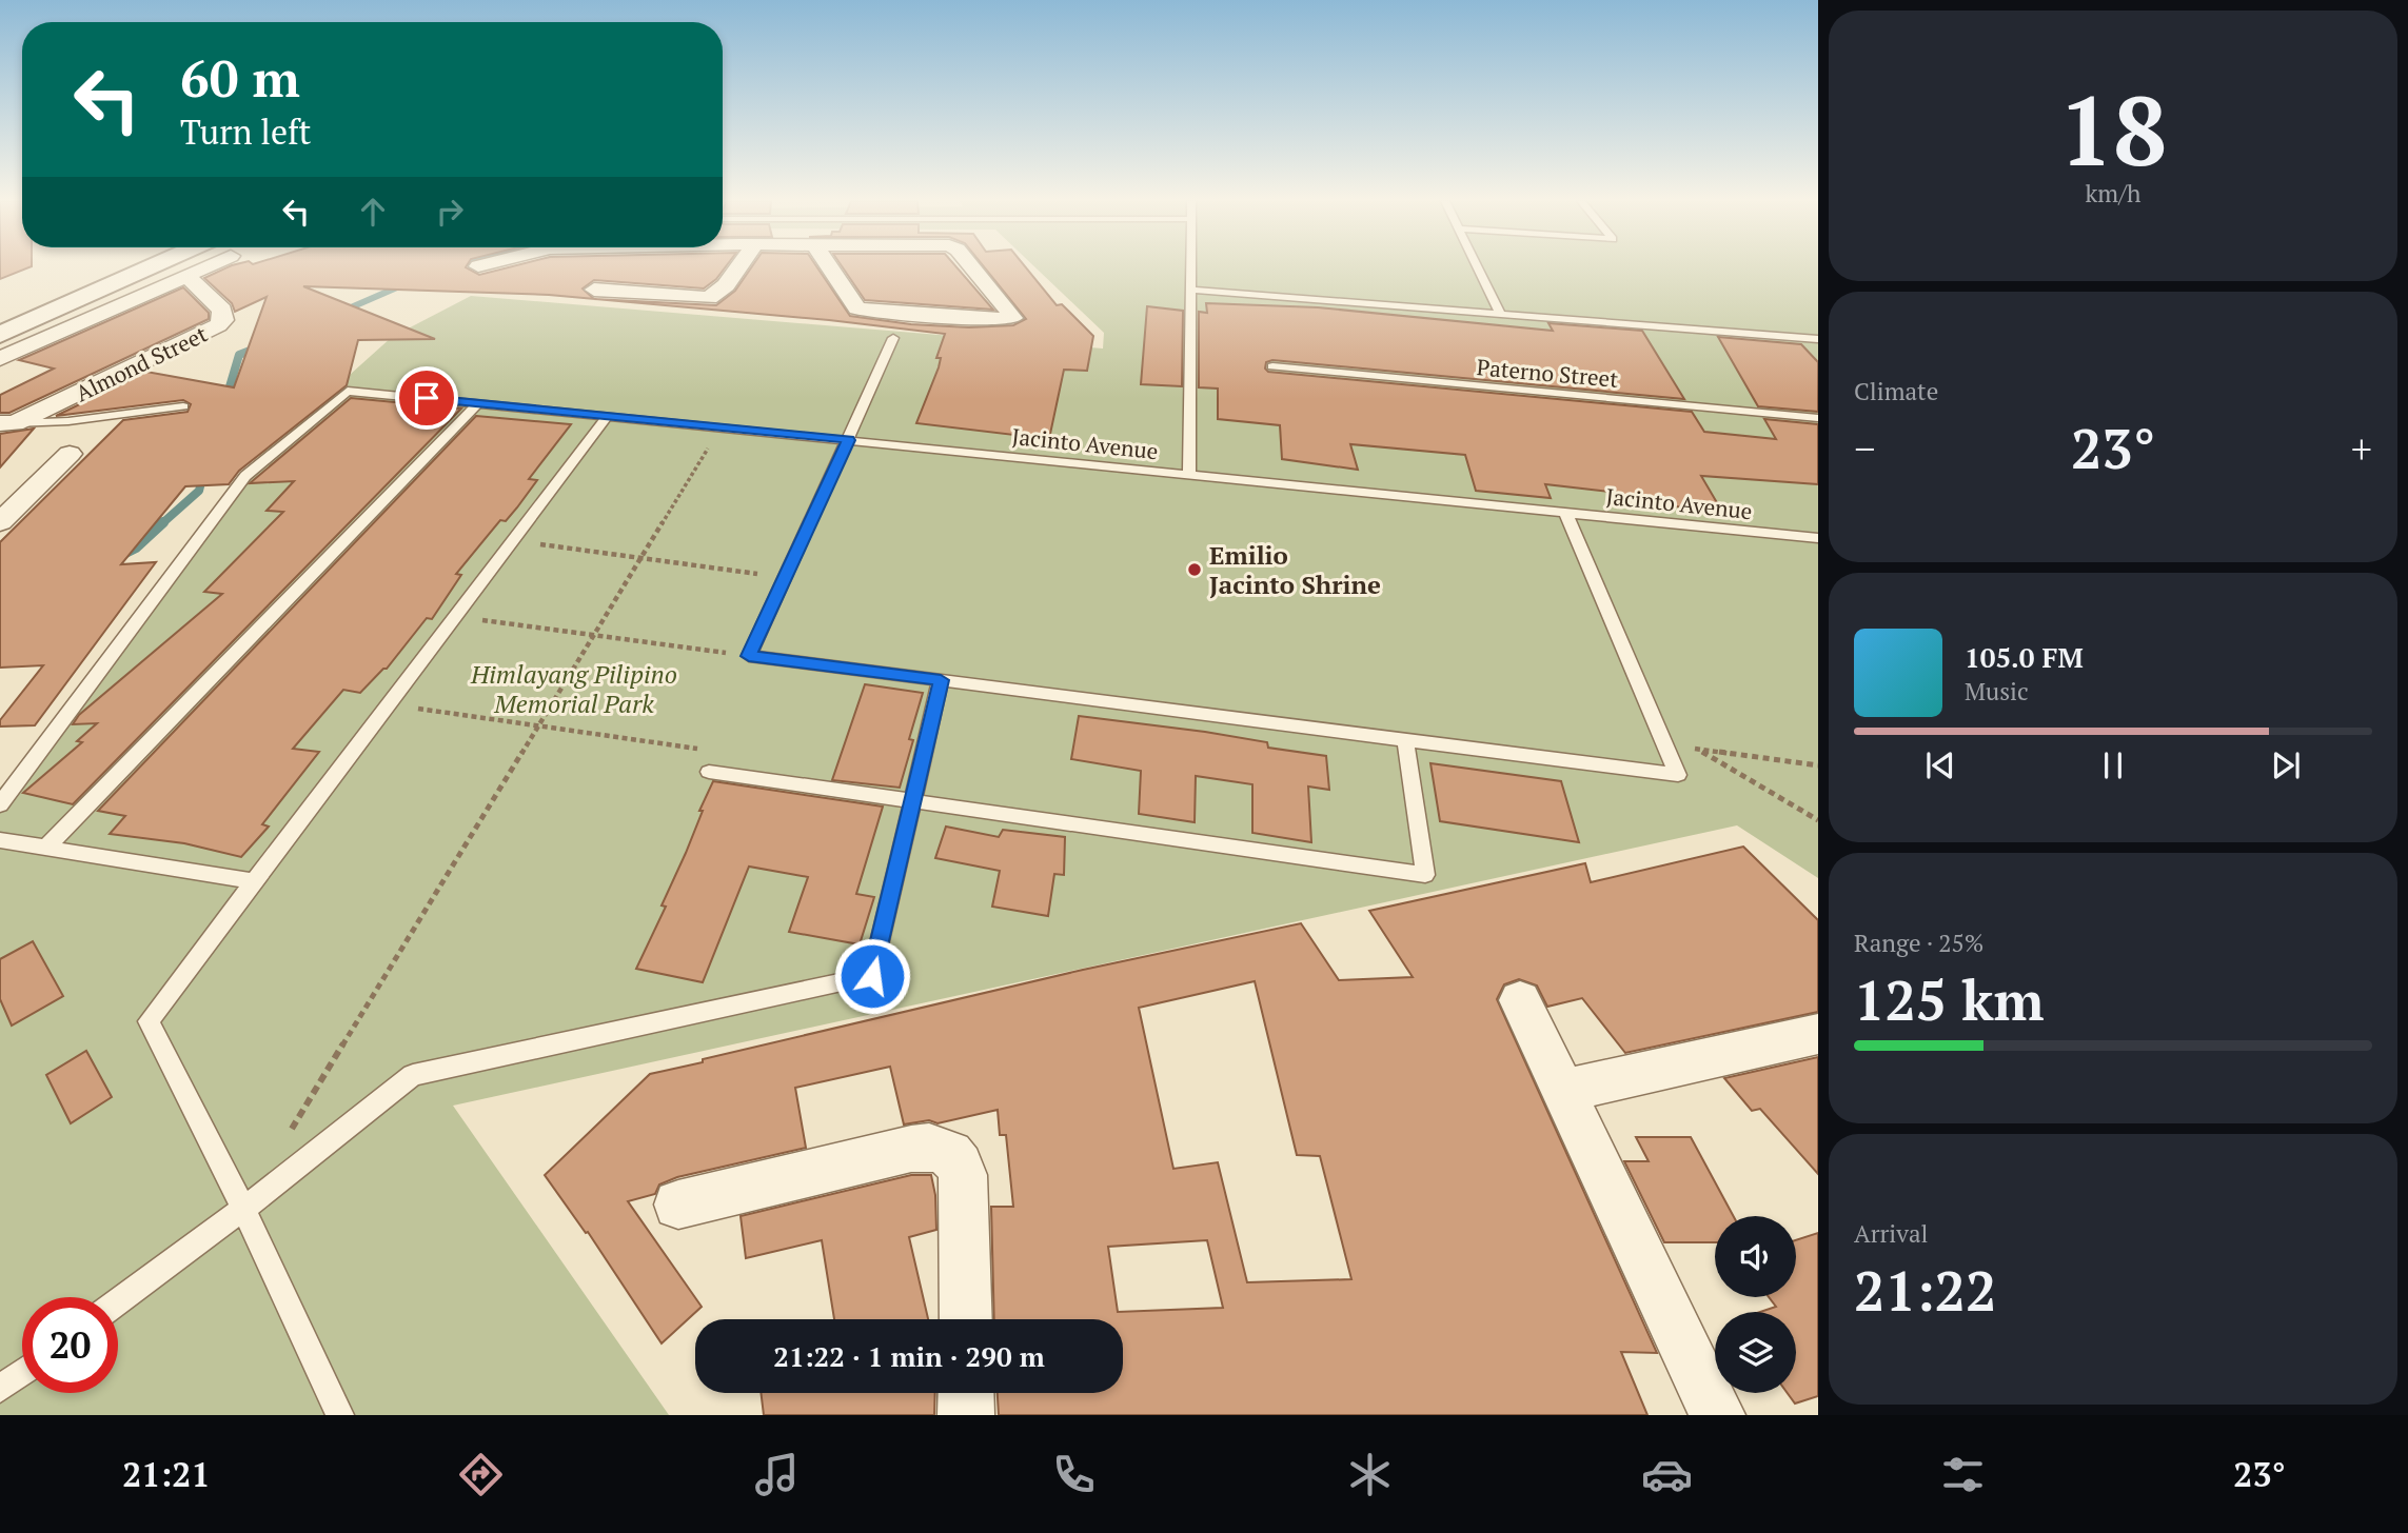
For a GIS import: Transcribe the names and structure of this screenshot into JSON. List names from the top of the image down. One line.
{"streets":{"street":["Almond Street"],"lane":["Paterno Street","Jacinto Avenue"]},"parks":["Himlayang Pilipino Memorial Park"],"places":["Emilio Jacinto Shrine"],"page":{"tile":[["18","km/h"],"Climate",["Range · 25%","125 km"],["Arrival","21:22"]],"turn":["60 m","Turn left"],"heat":["−","23°","+"],"song":["105.0 FM","Music"],"limit":"20","trip":"21:22 · 1 min · 290 m","tabs":["21:21","23°"]}}
